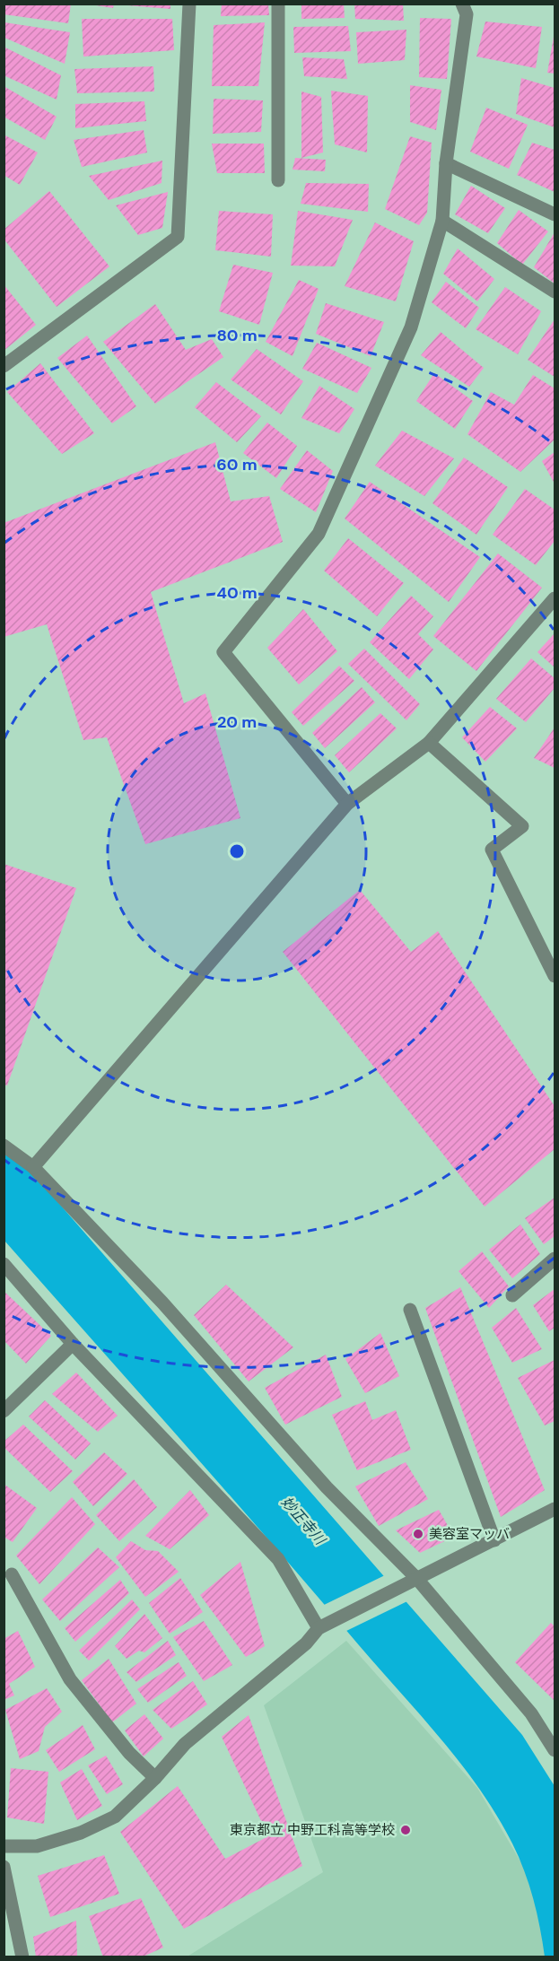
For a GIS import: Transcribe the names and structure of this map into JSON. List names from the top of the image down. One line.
{"water":["妙正寺川"],"places":["美容室マッバ","東京都立 中野工科高等学校"],"rings":["80 m","60 m","40 m","20 m"]}
